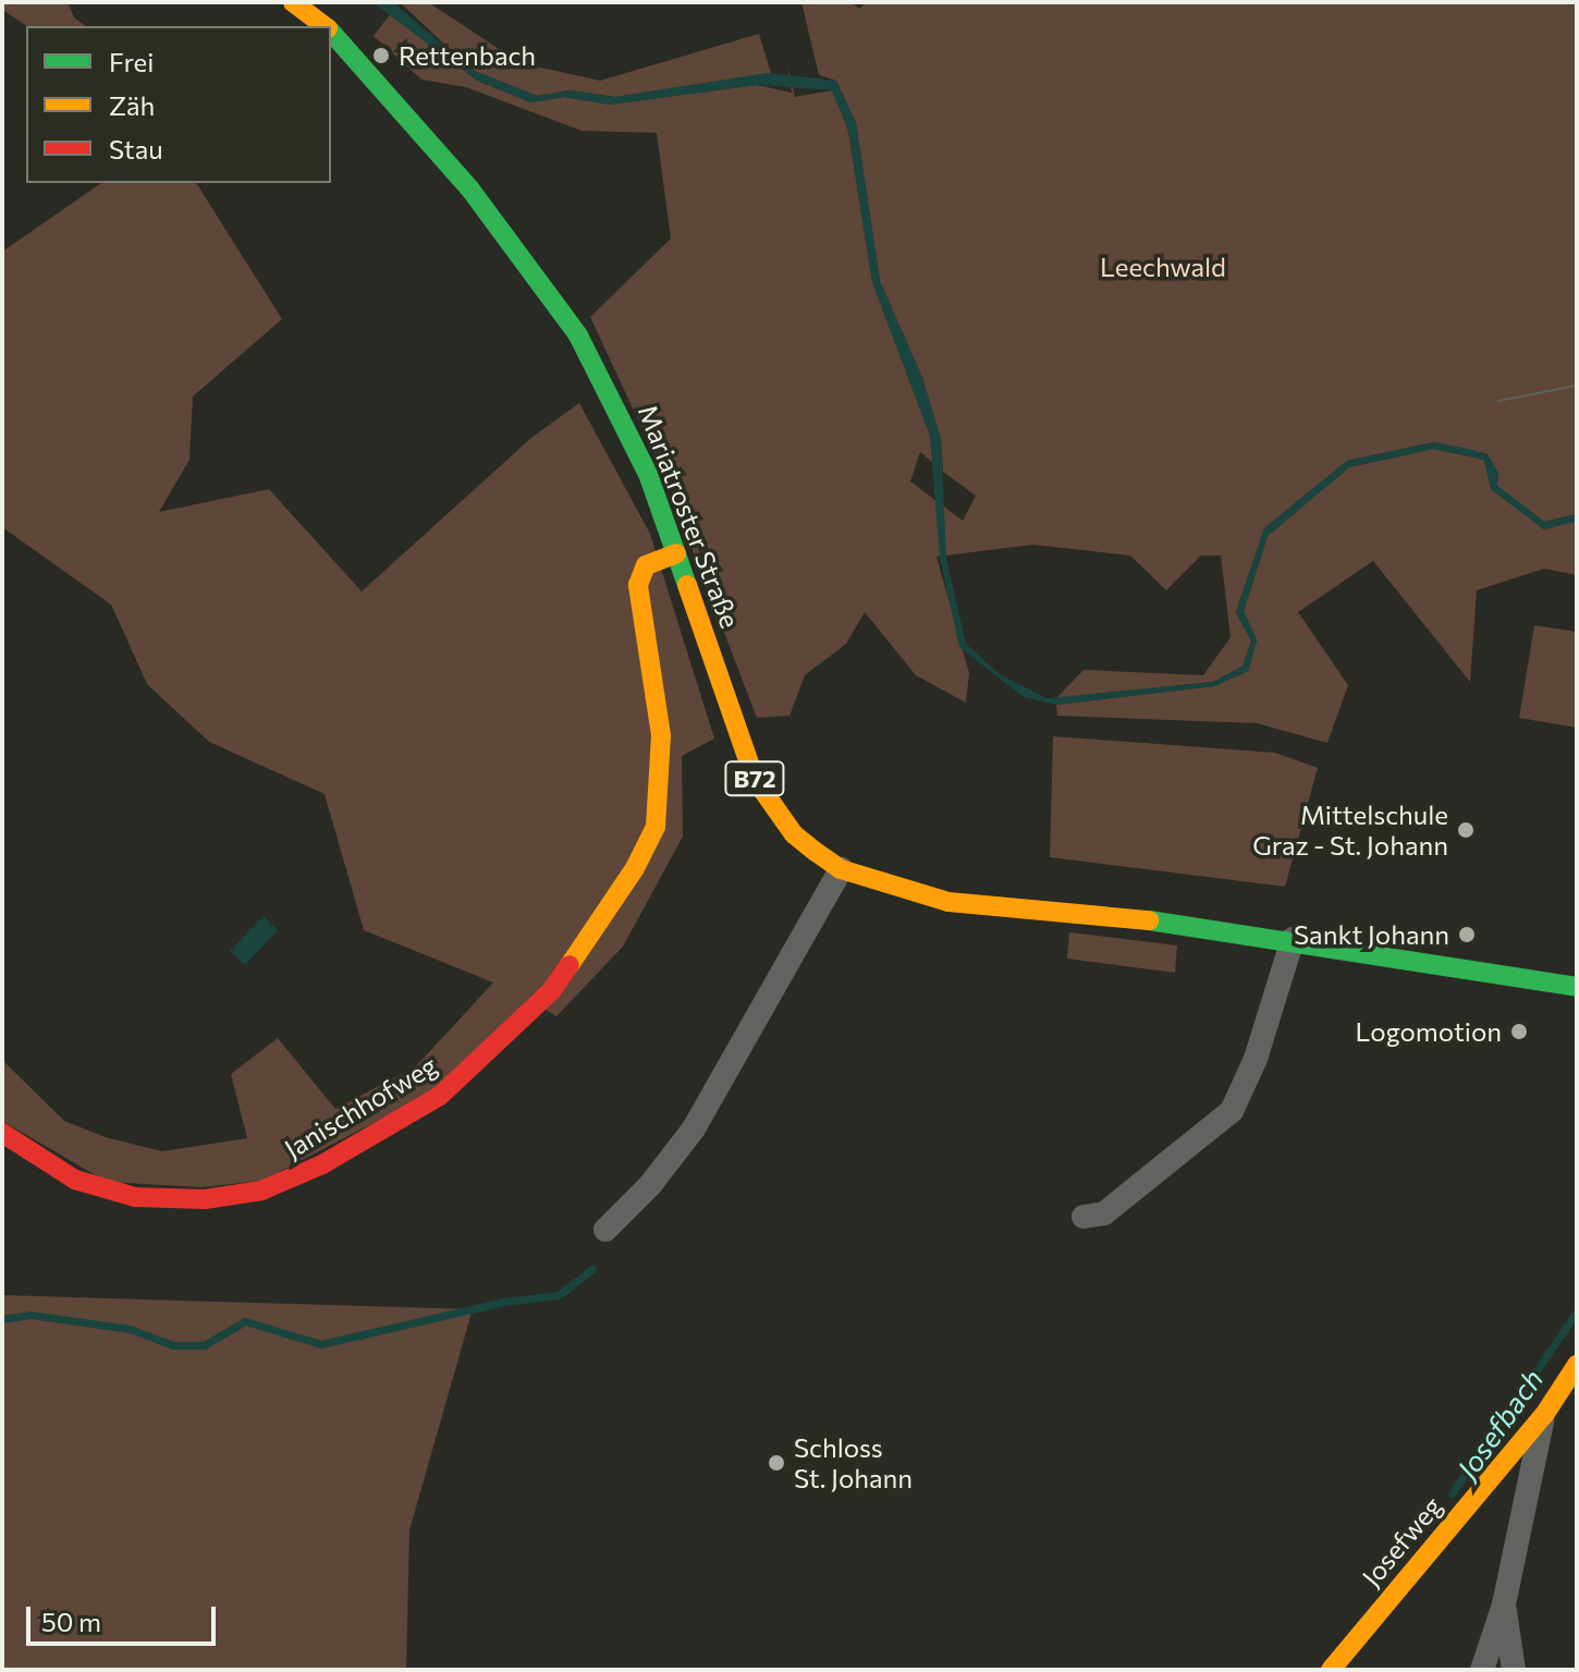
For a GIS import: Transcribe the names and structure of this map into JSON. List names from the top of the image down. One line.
{"streets":{"main road":["Mariatroster Straße","B72","Janischhofweg","Josefweg"]},"crossings":[["Mariatroster Straße","Janischhofweg"]],"water":["Josefbach"],"parks":["Leechwald"],"places":["Rettenbach","Mittelschule Graz - St. Johann","Sankt Johann","Logomotion","Schloss St. Johann"],"legend":["Frei","Zäh","Stau"],"scale_bar":"50 m"}
